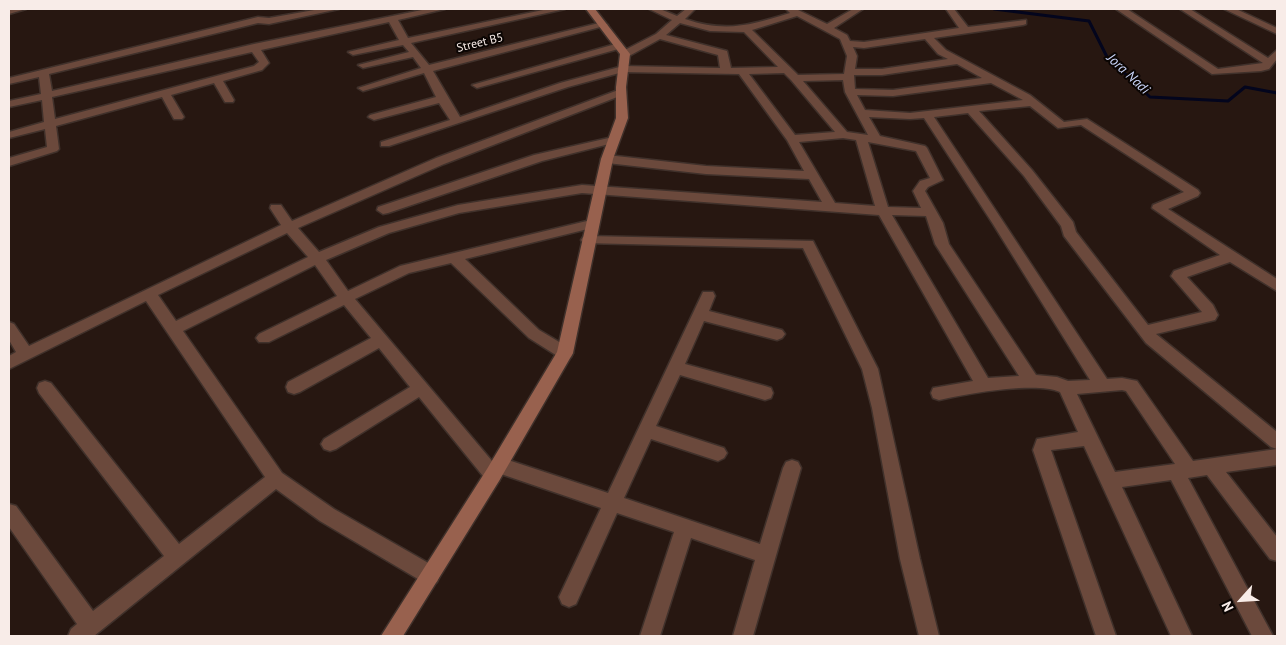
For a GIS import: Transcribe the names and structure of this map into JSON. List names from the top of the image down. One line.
{"streets":{"street":["Street B5"]},"water":["Jora Nadi"],"north":"bottom left"}
